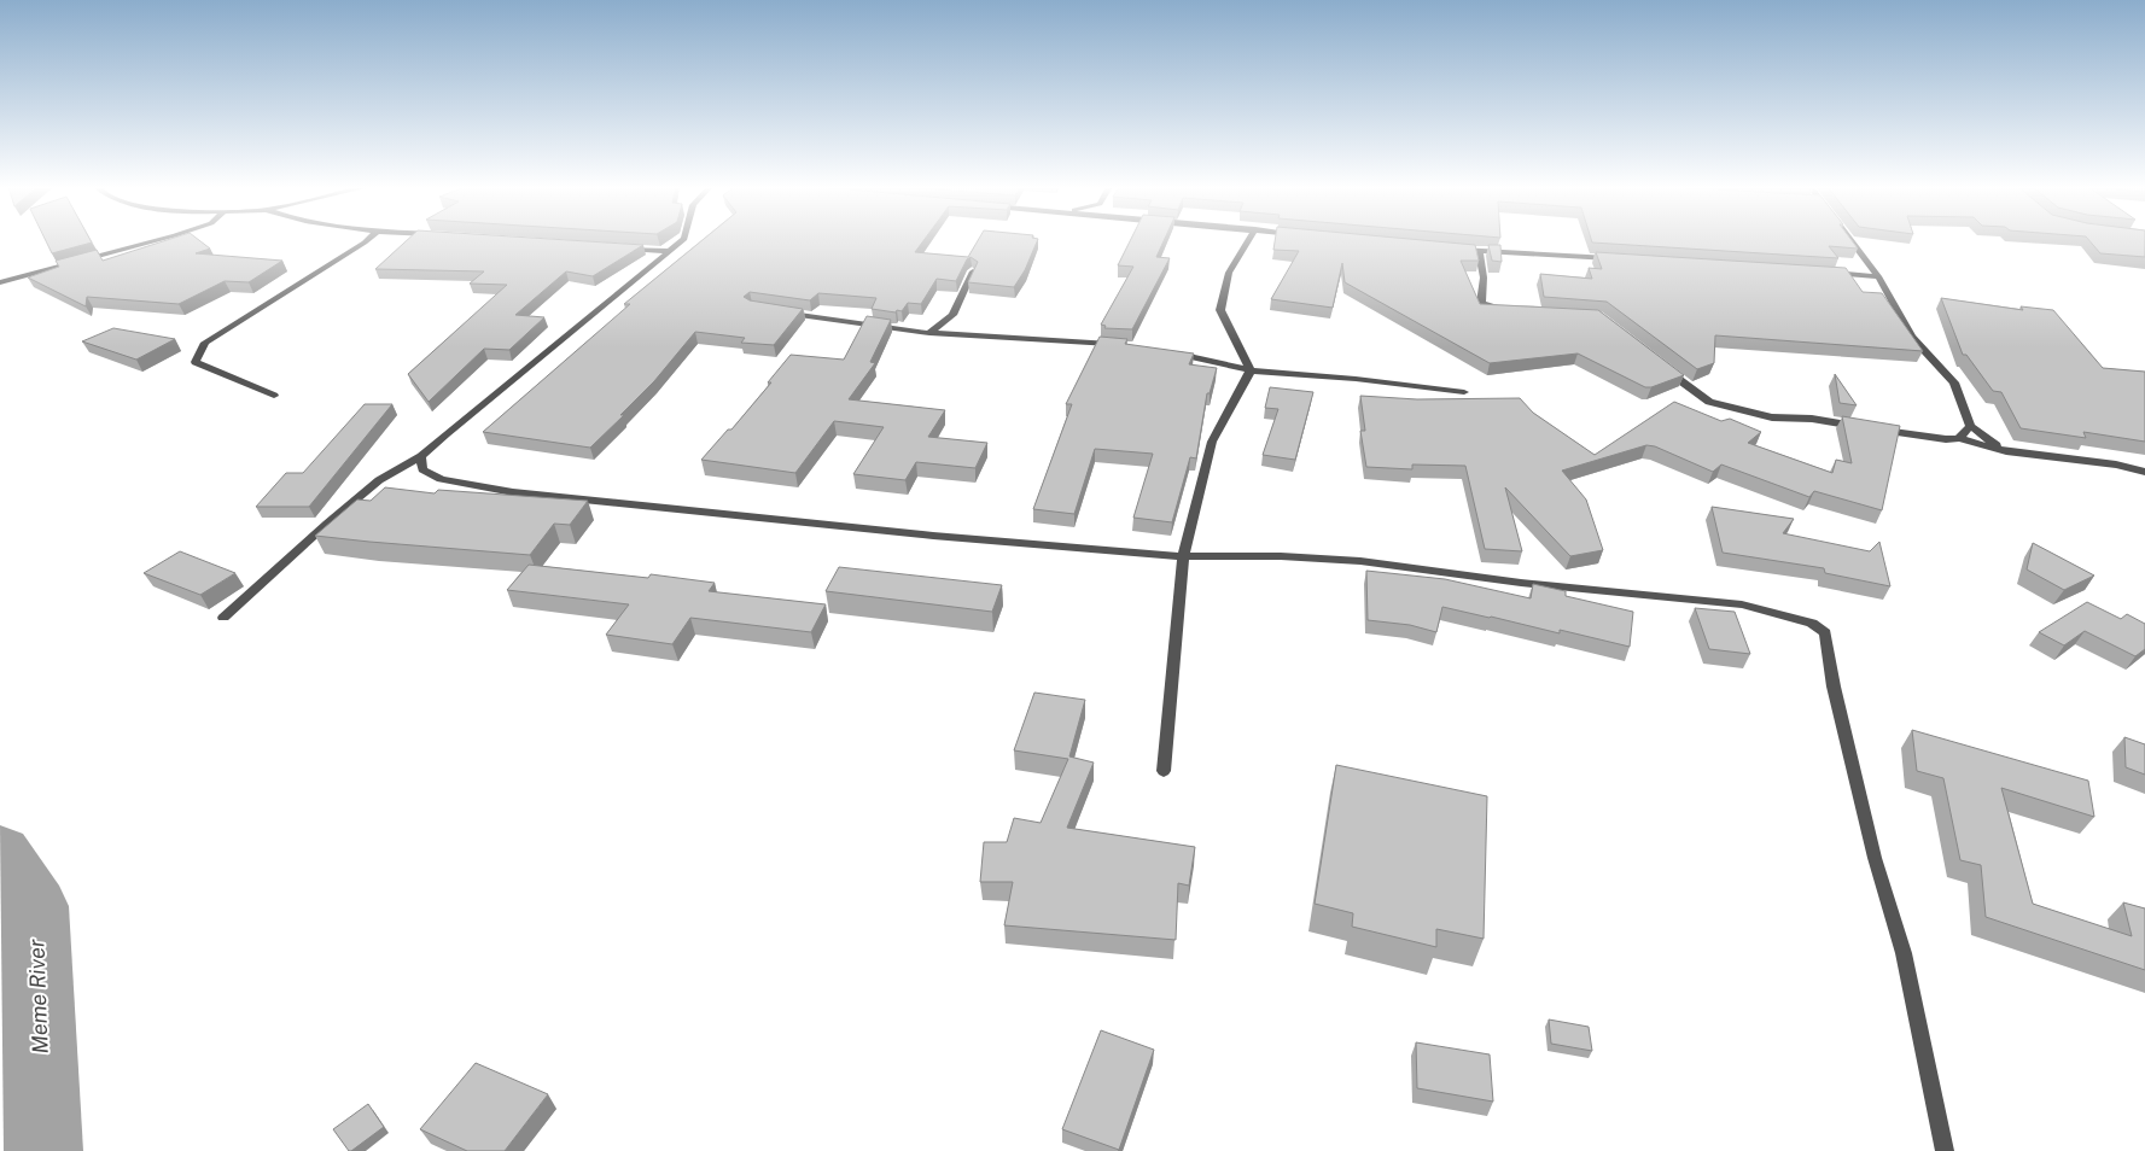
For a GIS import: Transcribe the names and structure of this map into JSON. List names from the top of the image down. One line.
{"water":["Meme River"]}
